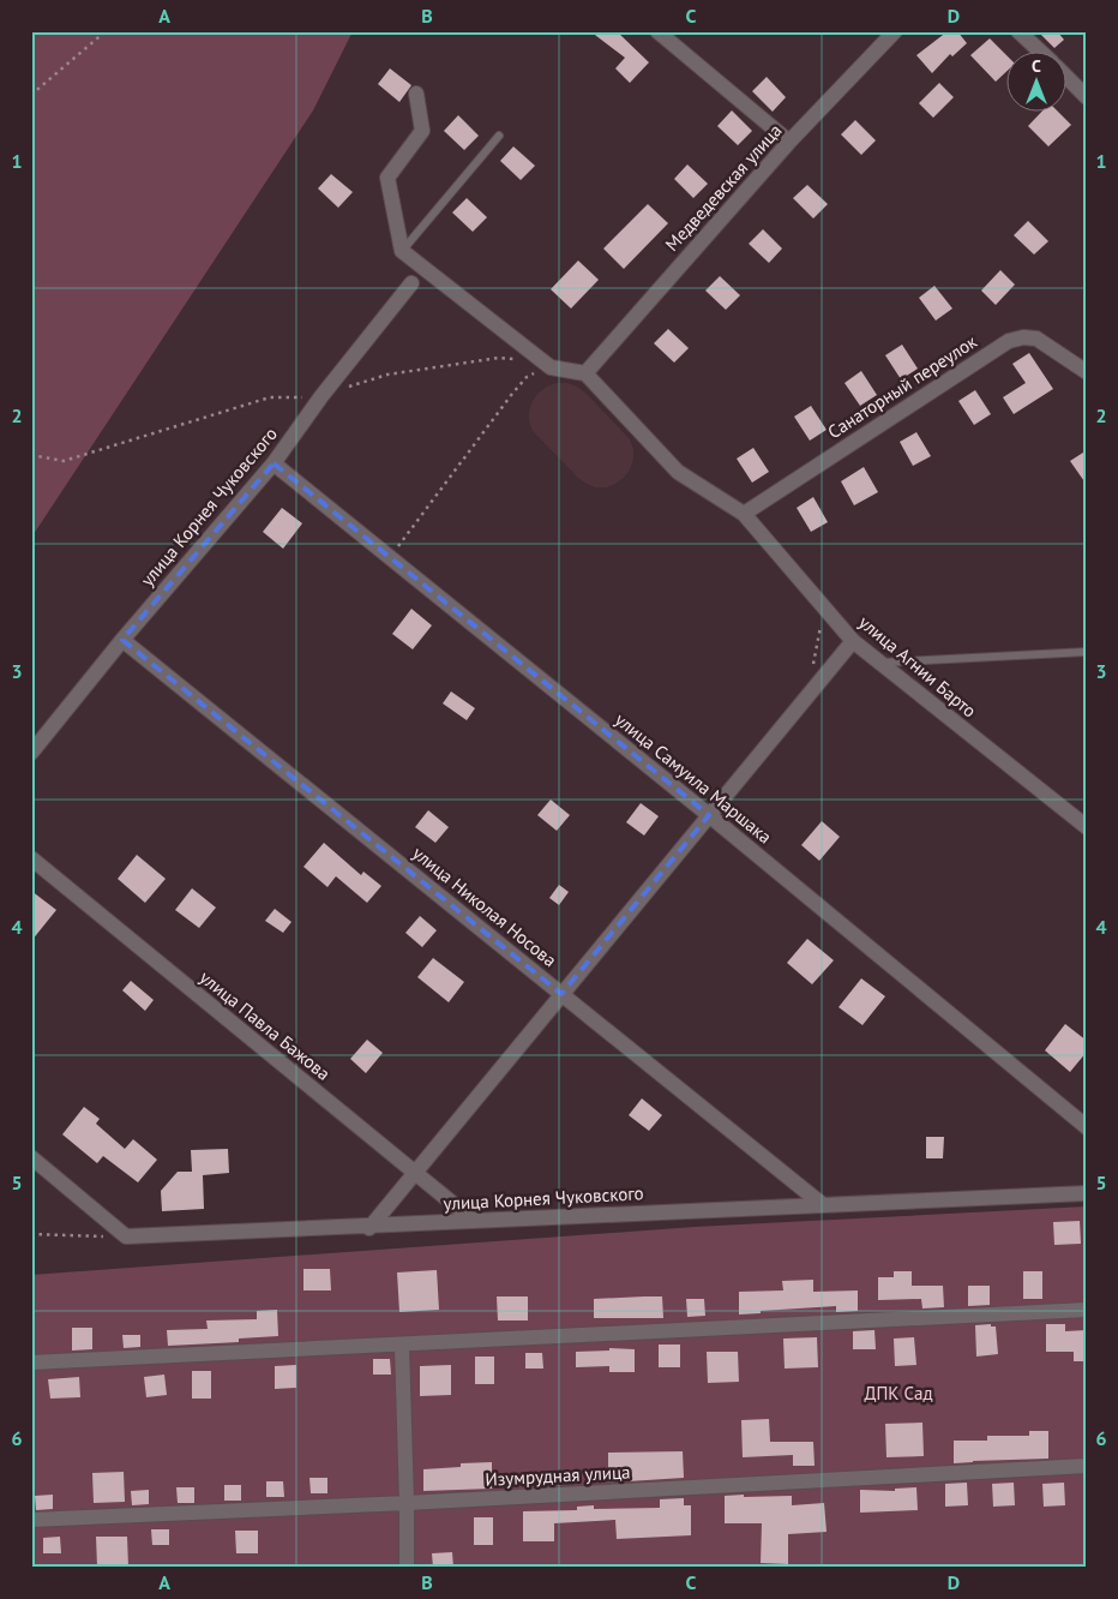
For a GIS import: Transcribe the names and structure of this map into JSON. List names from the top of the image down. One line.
{"streets":{"street":["Медведевская улица","Санаторный переулок","улица Корнея Чуковского","улица Агнии Барто","улица Самуила Маршака","улица Николая Носова","улица Павла Бажова","Изумрудная улица"]},"crossings":[["Медведевская улица","улица Агнии Барто"],["Санаторный переулок","улица Агнии Барто"],["улица Корнея Чуковского","улица Самуила Маршака"],["улица Корнея Чуковского","улица Николая Носова"],["улица Корнея Чуковского","улица Павла Бажова"]],"parks":["ДПК Сад"],"north":"top","grid":{"columns":["A","B","C","D"],"rows":["1","2","3","4","5","6"]}}
